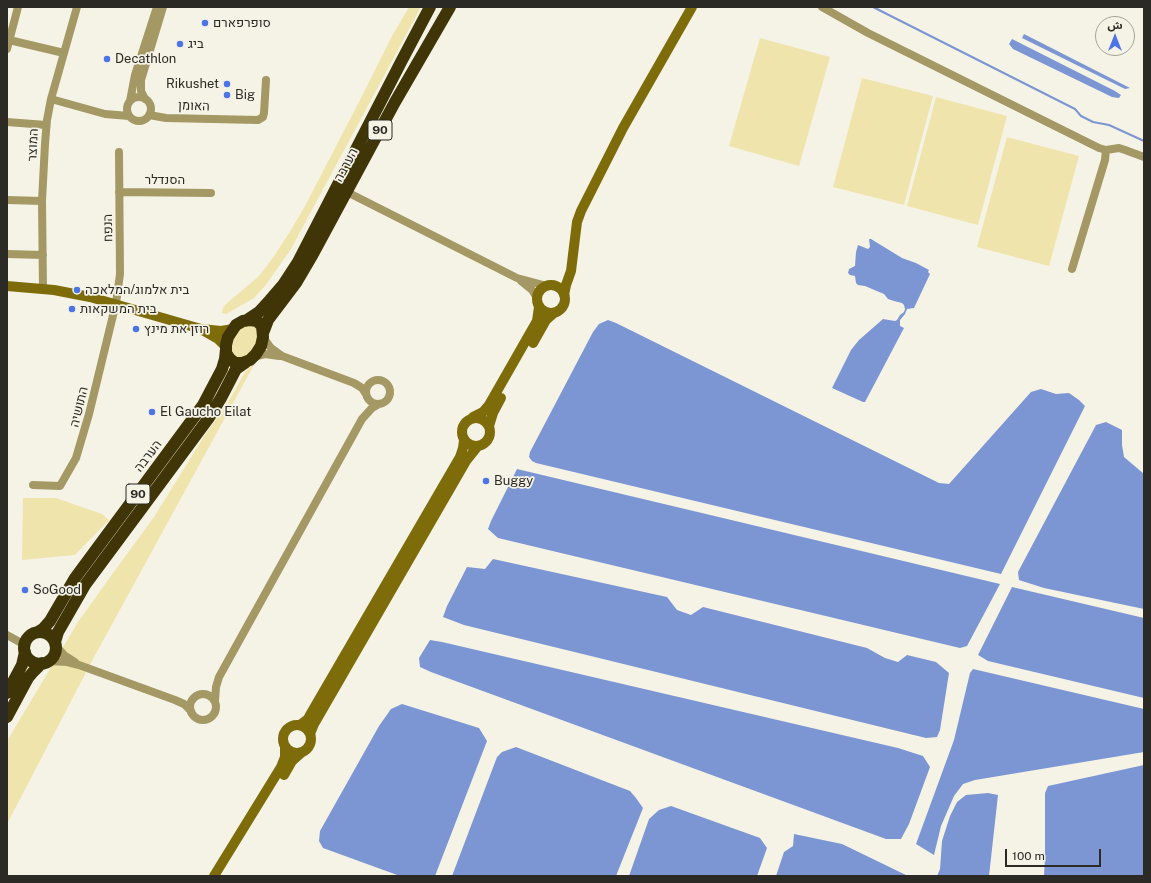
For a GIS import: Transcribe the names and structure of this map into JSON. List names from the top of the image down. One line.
{"streets":{"highway":["90","הערבה"],"street":["האומן","המוצר","הסנדלר","הנפח","התושיה"]},"crossings":[["90","הערבה"],["הסנדלר","הנפח"],["הנפח","התושיה"]],"places":["סופרפארם","ביג","Decathlon","Rikushet","Big","בית אלמוג/המלאכה","בית המשקאות","רוזן את מינץ","El Gaucho Eilat","Buggy","SoGood"],"scale_bar":"100 m","north":"top"}
